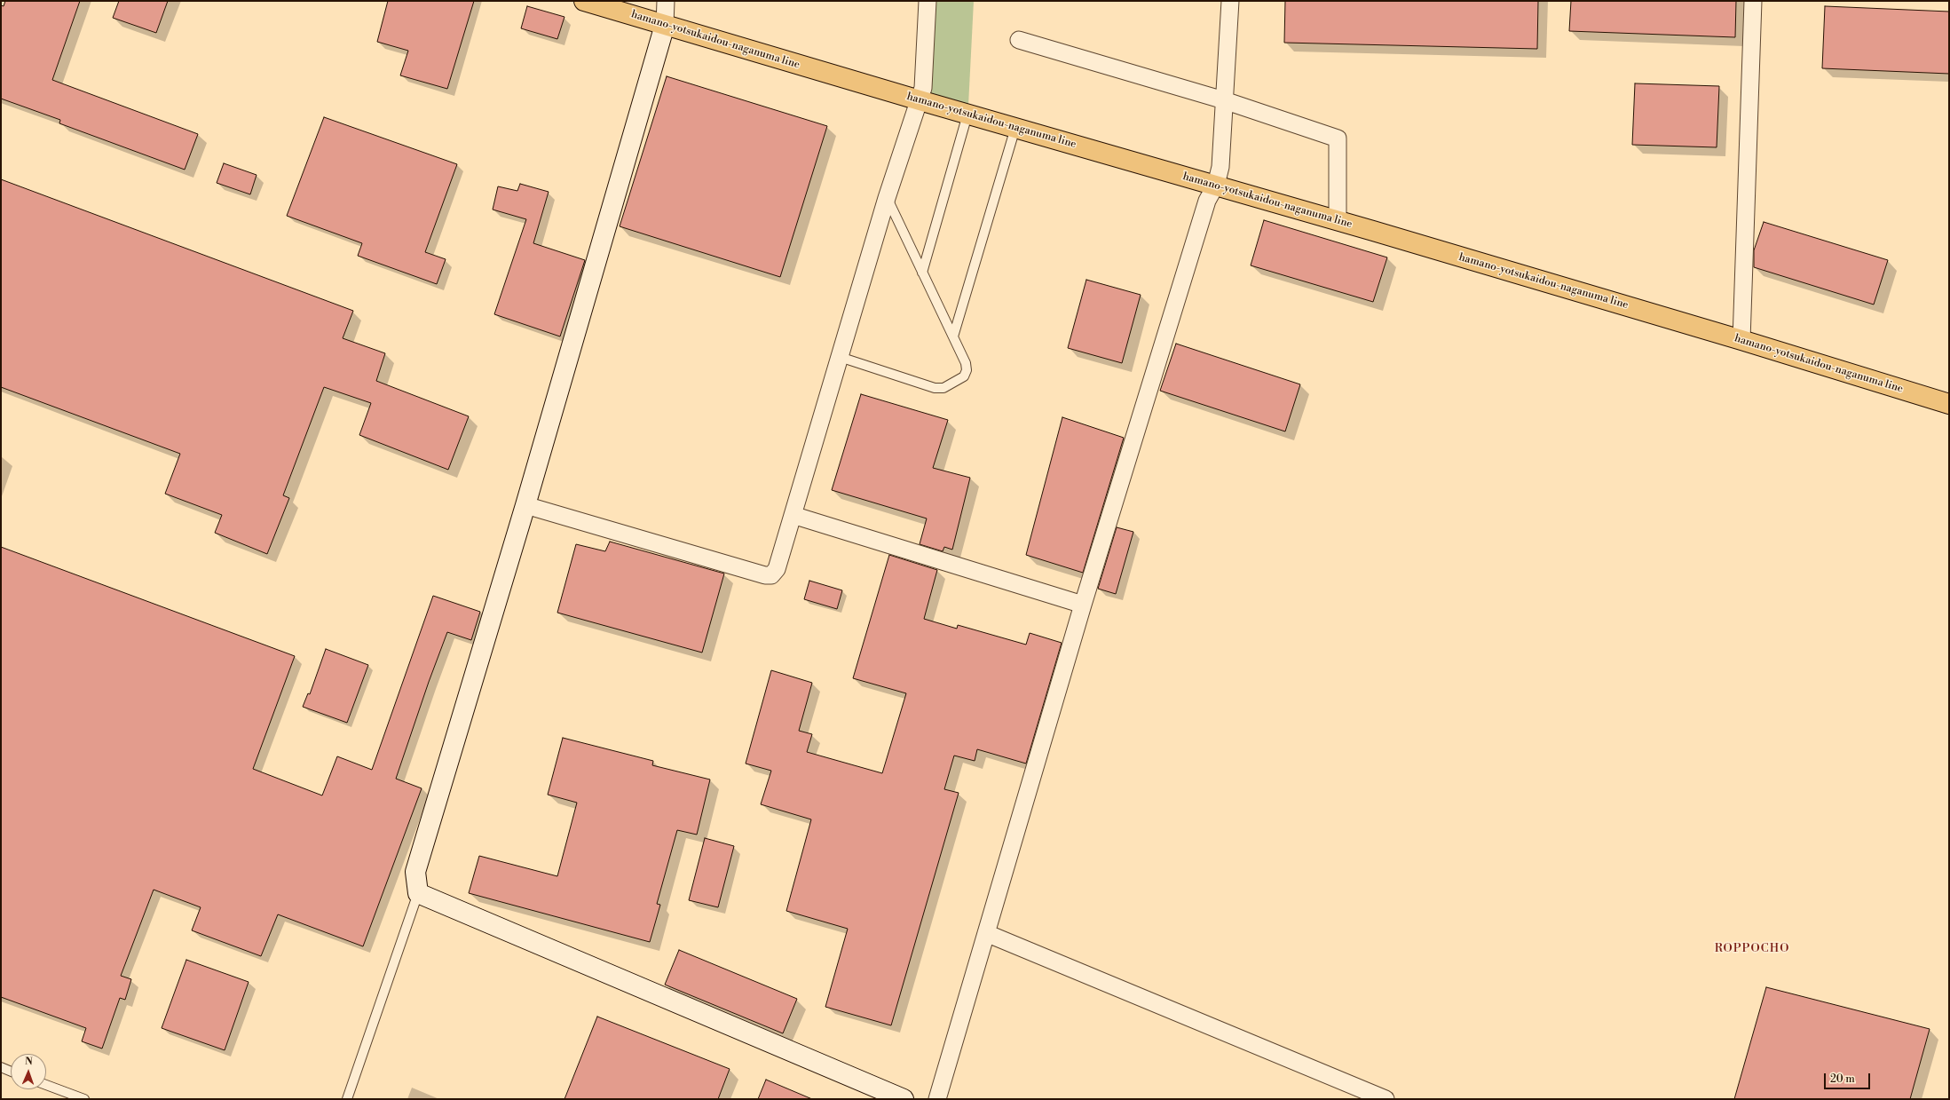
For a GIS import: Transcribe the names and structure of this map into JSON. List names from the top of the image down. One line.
{"streets":{"main road":["hamano-yotsukaidou-naganuma line"]},"districts":["ROPPOCHO"],"scale_bar":"20 m","north":"top"}
